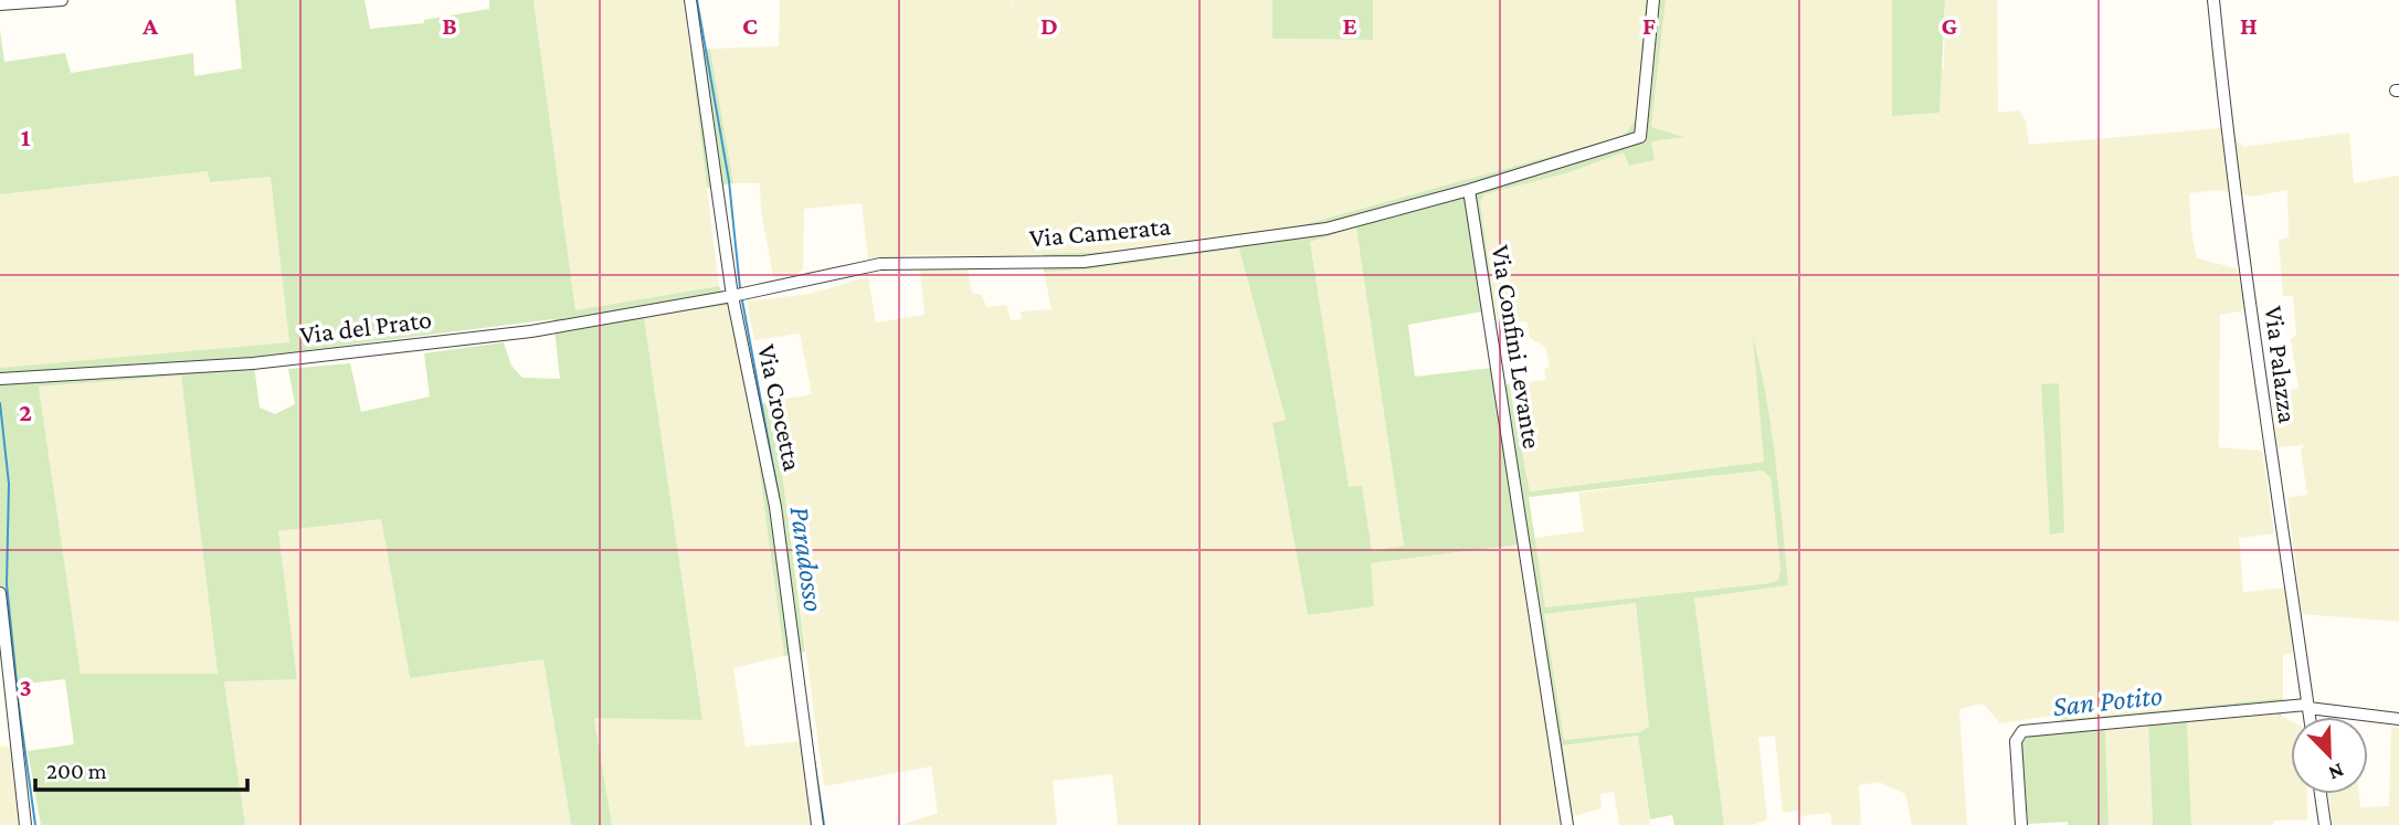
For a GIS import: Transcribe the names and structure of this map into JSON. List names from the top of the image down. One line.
{"streets":{"street":["Via Camerata","Via del Prato","Via Confini Levante","Via Palazza","Via Crocetta"]},"crossings":[["Via Camerata","Via del Prato"],["Via Camerata","Via Confini Levante"],["Via Camerata","Via Crocetta"],["Via del Prato","Via Crocetta"]],"water":["Paradosso","San Potito"],"scale_bar":"200 m","north":"bottom right","grid":{"columns":["A","B","C","D","E","F","G","H"],"rows":["1","2","3"]}}
